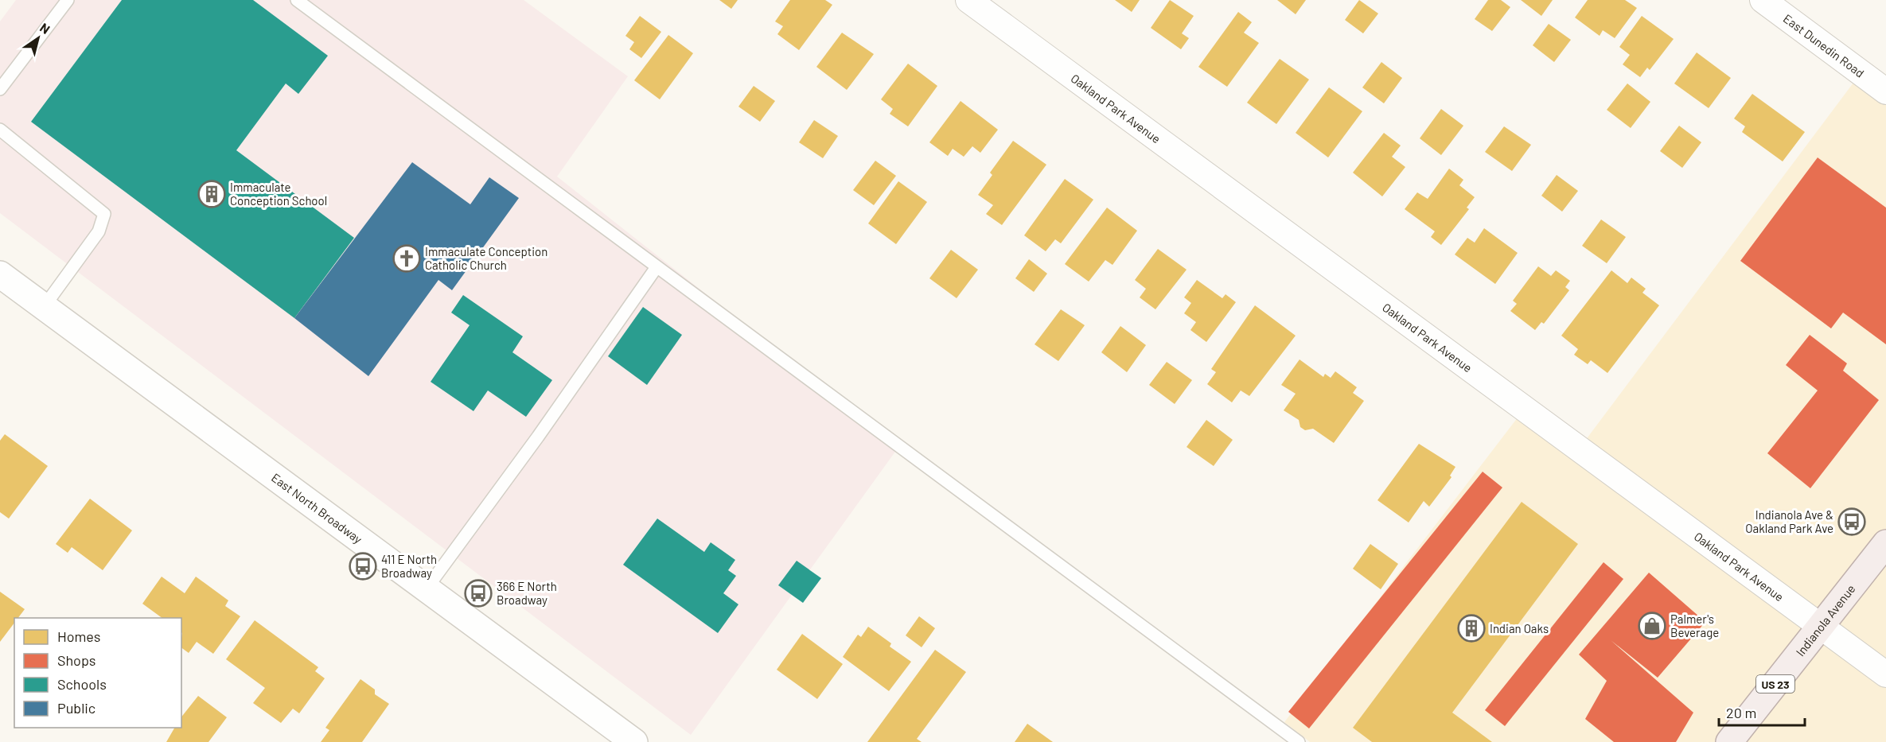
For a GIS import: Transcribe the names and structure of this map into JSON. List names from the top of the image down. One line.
{"streets":{"main road":["East North Broadway","Indianola Avenue","US 23"],"street":["East Dunedin Road","Oakland Park Avenue"]},"crossings":[["Oakland Park Avenue","Indianola Avenue"]],"places":{"building":["Immaculate Conception School","Indian Oaks"],"church":["Immaculate Conception Catholic Church"],"bus stop":["Indianola Ave & Oakland Park Ave","411 E North Broadway","366 E North Broadway"],"shop":["Palmer's Beverage"]},"legend":["Homes","Shops","Schools","Public"],"scale_bar":"20 m","north":"top right"}
